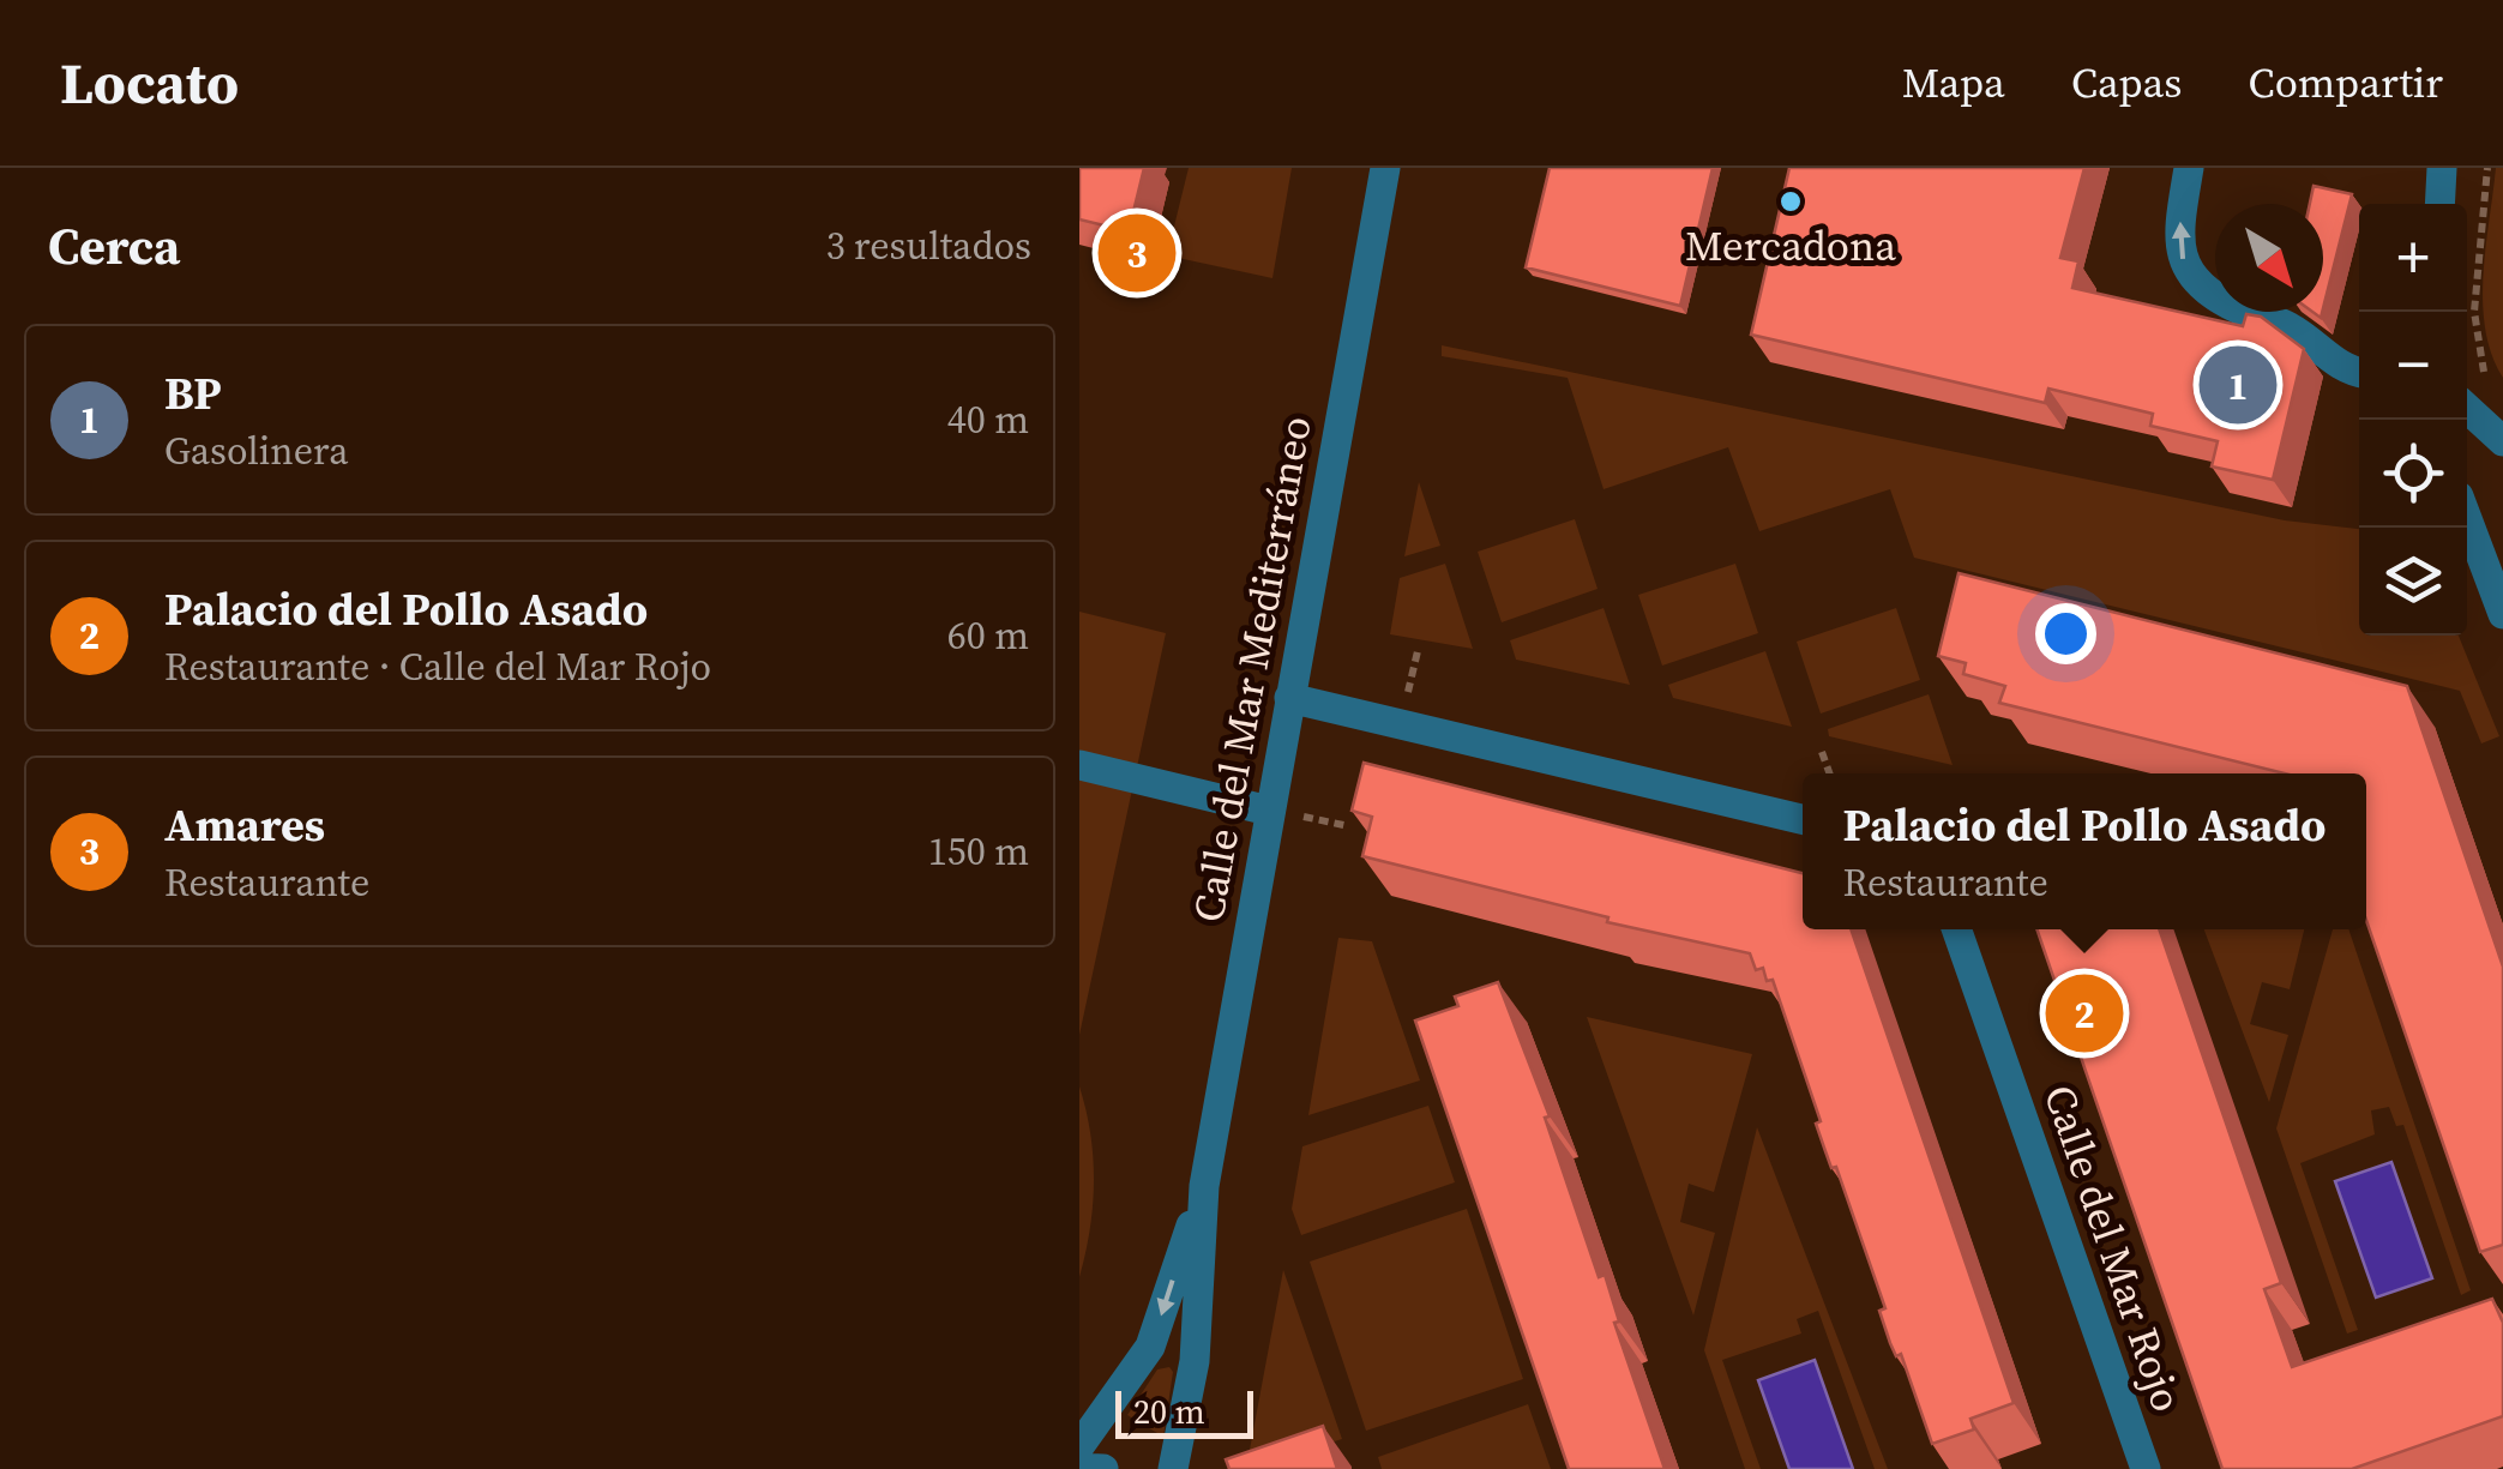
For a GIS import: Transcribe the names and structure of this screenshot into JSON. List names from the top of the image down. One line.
{"streets":{"street":["Calle del Mar Mediterráneo","Calle del Mar Rojo"]},"places":["Mercadona"],"scale_bar":"20 m","north":"bottom right","page":{"header":"Locato","nav":["Mapa","Capas","Compartir"],"heading":["Cerca","3 resultados"],"map_buttons":["+","−"],"pins":["3","1","2"],"list":[{"mark":"1","name":"BP","note":"Gasolinera","value":"40 m"},{"mark":"2","name":"Palacio del Pollo Asado","note":"Restaurante · Calle del Mar Rojo","value":"60 m"},{"mark":"3","name":"Amares","note":"Restaurante","value":"150 m"}],"popup":["Palacio del Pollo Asado","Restaurante"],"scale":"20 m"}}
